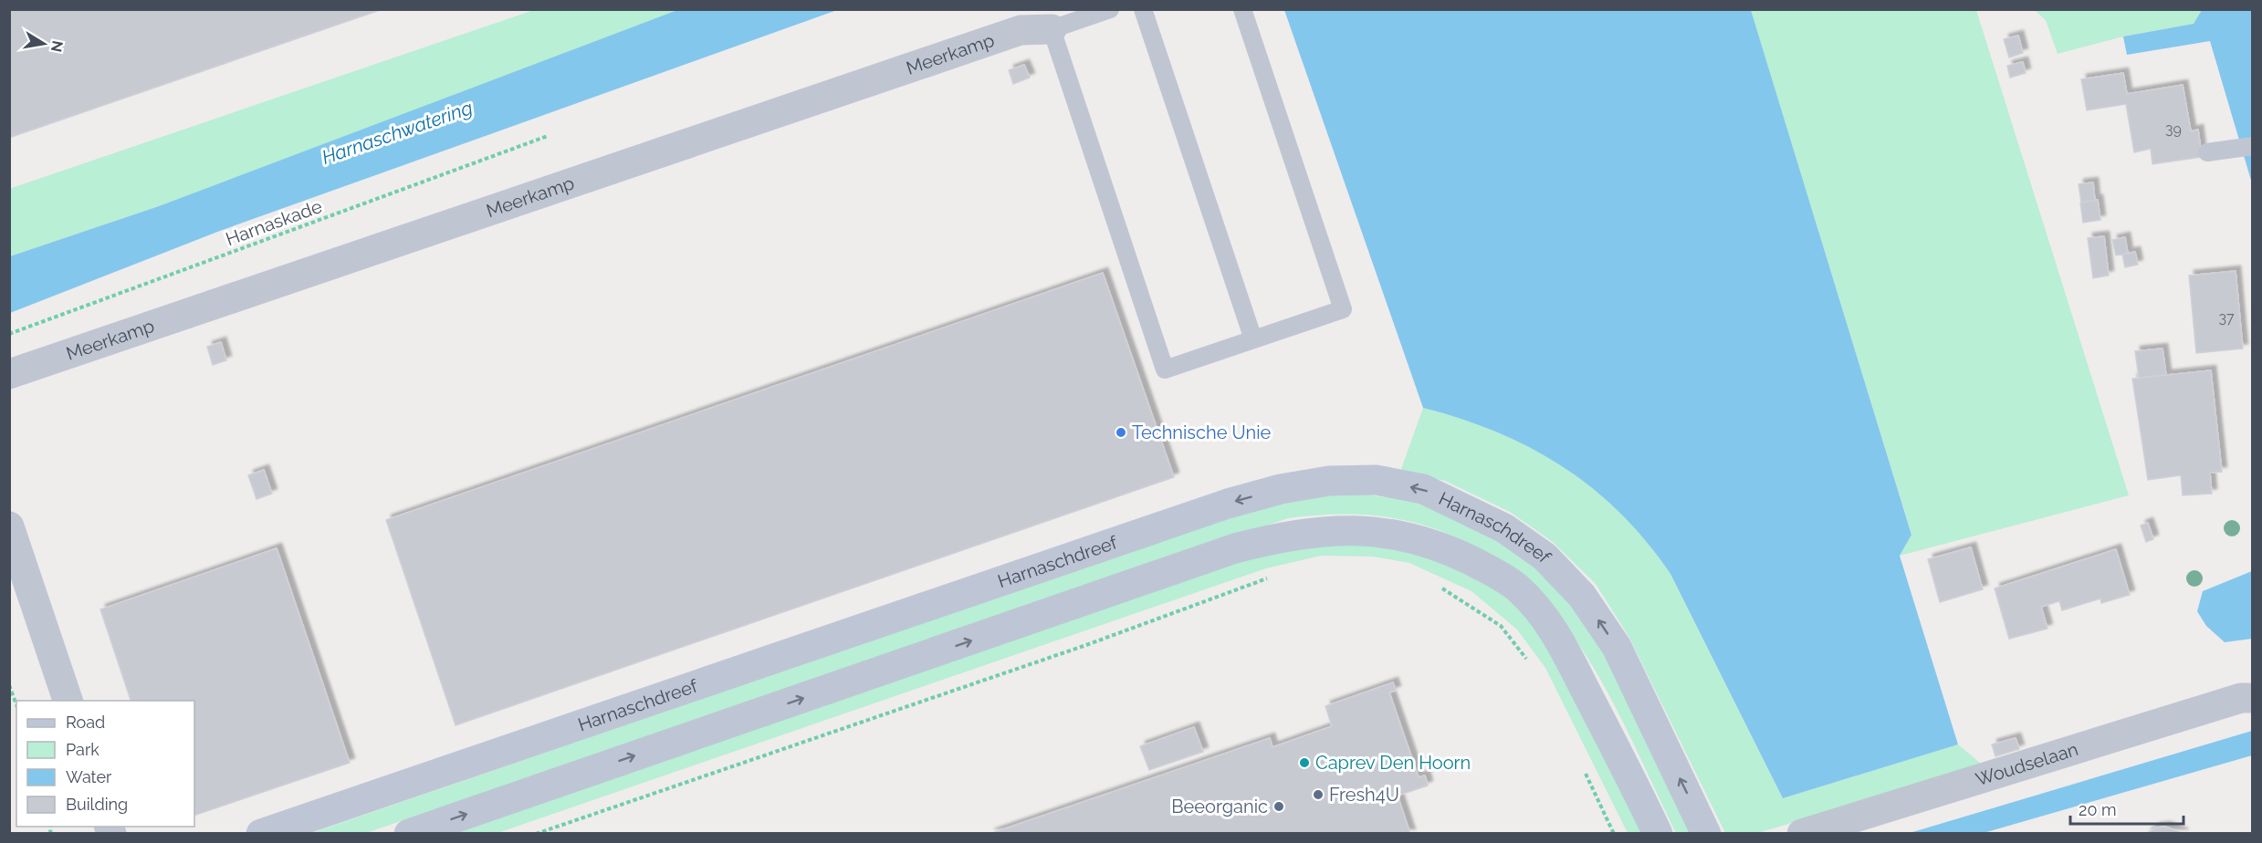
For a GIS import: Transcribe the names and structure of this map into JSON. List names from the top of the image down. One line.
{"streets":{"street":["Meerkamp","Harnaschdreef","Woudselaan"],"path":["Harnaskade"]},"water":["Harnaschwatering"],"places":["Technische Unie","Caprev Den Hoorn","Fresh4U","Beeorganic"],"house_numbers":["39","37"],"legend":["Road","Park","Water","Building"],"scale_bar":"20 m","north":"right"}
